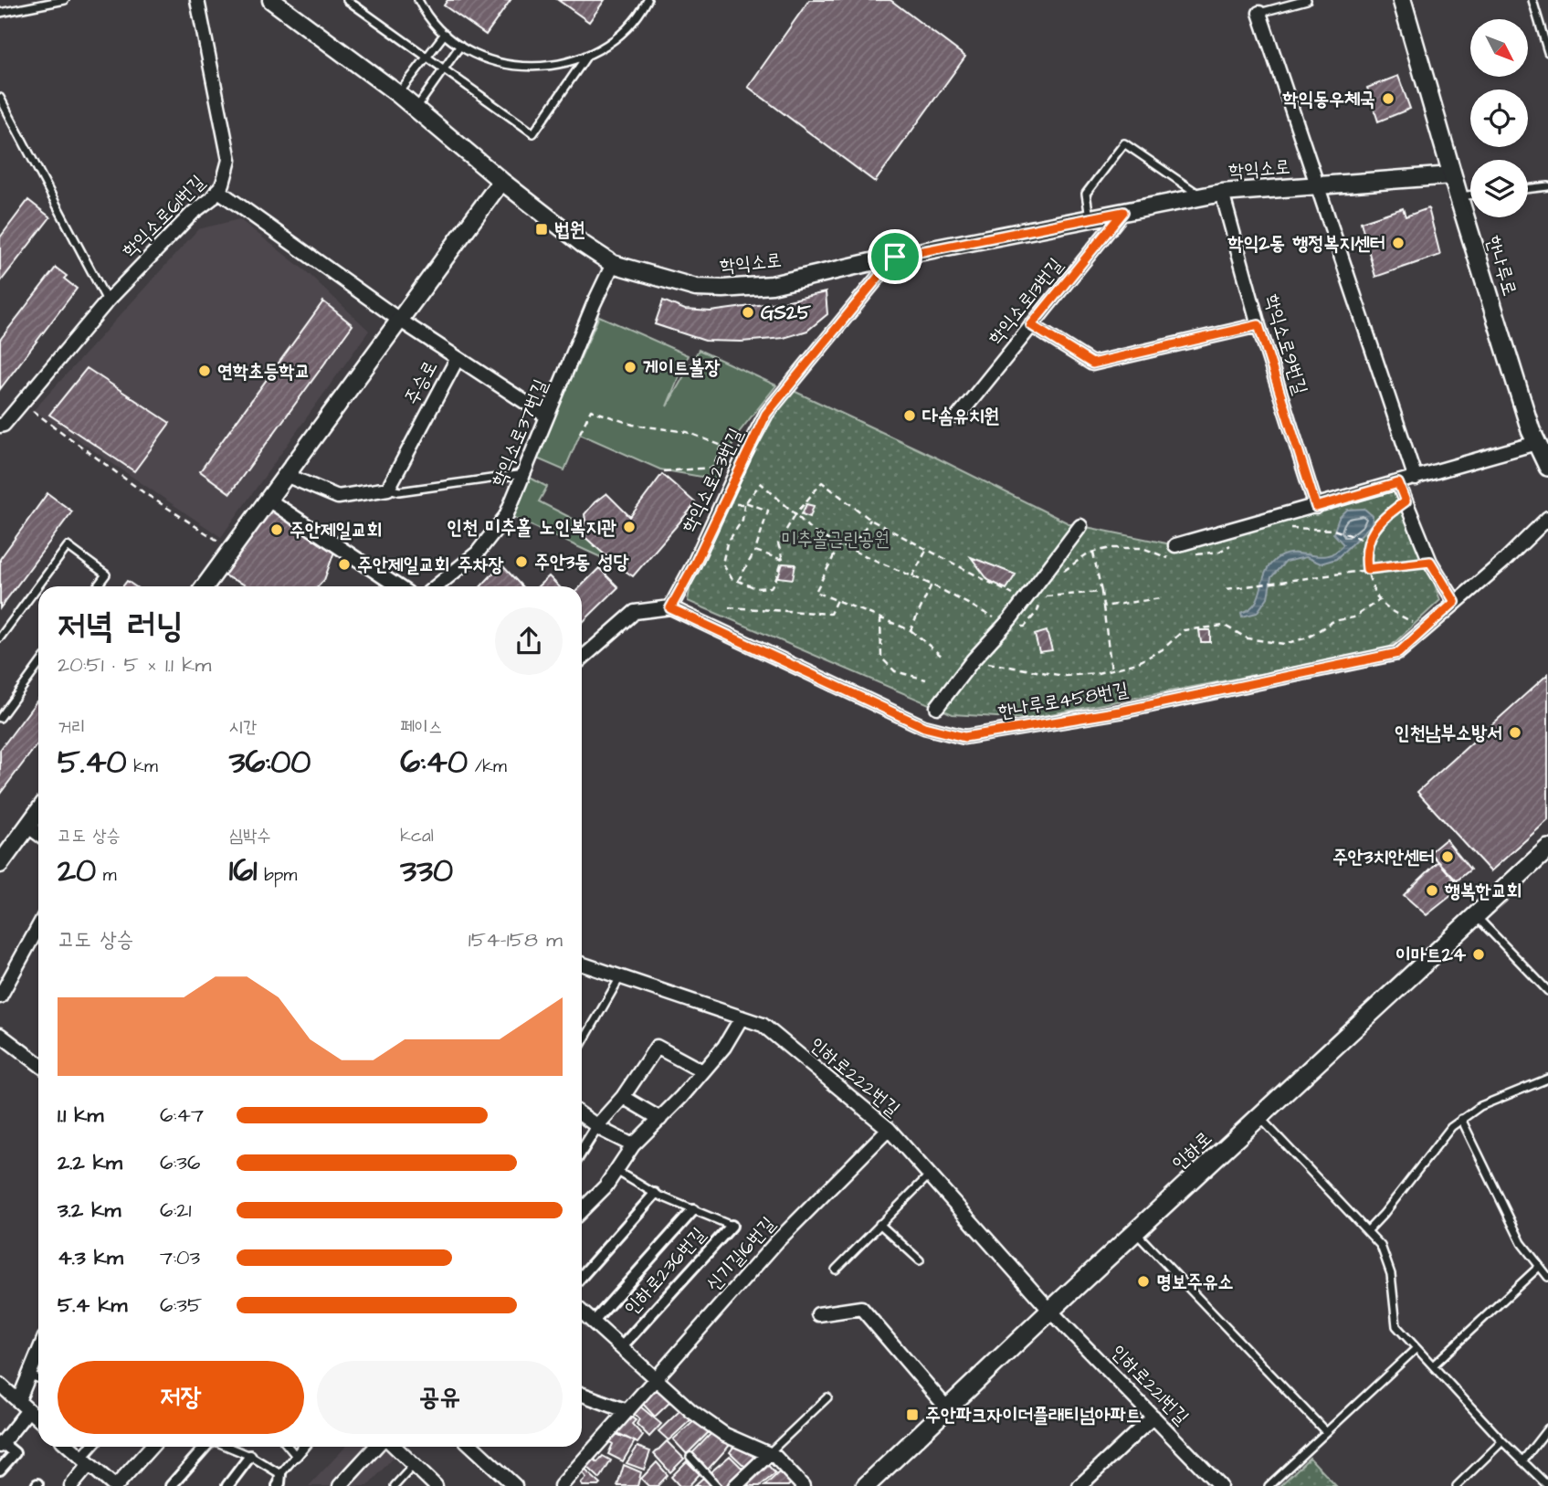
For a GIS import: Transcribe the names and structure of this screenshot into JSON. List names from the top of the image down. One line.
{"streets":{"main road":["한나루로","인하로"],"street":["학익소로","학익소로61번길","학익소로13번길","학익소로9번길","주승로","학익소로37번길","학익소로23번길","한나루로458번길","인하로222번길","신기길16번길","인하로236번길","인하로221번길"]},"crossings":[["학익소로","한나루로"],["학익소로","학익소로13번길"],["학익소로","학익소로9번길"],["학익소로","학익소로37번길"],["학익소로","학익소로23번길"],["학익소로61번길","주승로"],["학익소로23번길","한나루로458번길"],["인하로222번길","인하로"],["인하로222번길","신기길16번길"],["인하로222번길","인하로221번길"],["인하로","인하로221번길"]],"parks":["미추홀근린공원"],"places":{"other":["학익동우체국","학익2동 행정복지센터","GS25","게이트볼장","연학초등학교","다솜유치원","인천 미추홀 노인복지관","주안제일교회","주안3동 성당","주안제일교회 주차장","인천남부소방서","주안3치안센터","행복한교회","이마트24","명보주유소"],"transit":["법원","주안파크자이더플래티넘아파트"]},"north":"bottom right","page":{"heading":["저녁 러닝","20:51 · 5 × 1.1 km"],"stats":[["거리","5.40 km"],["시간","36:00"],["페이스","6:40 /km"],["고도 상승","20 m"],["심박수","161 bpm"],["kcal","330"]],"chart":["고도 상승","154–158 m"],"list":[{"name":"1.1 km","note":"6:47"},{"name":"2.2 km","note":"6:36"},{"name":"3.2 km","note":"6:21"},{"name":"4.3 km","note":"7:03"},{"name":"5.4 km","note":"6:35"}],"buttons":["저장","공유"]}}
